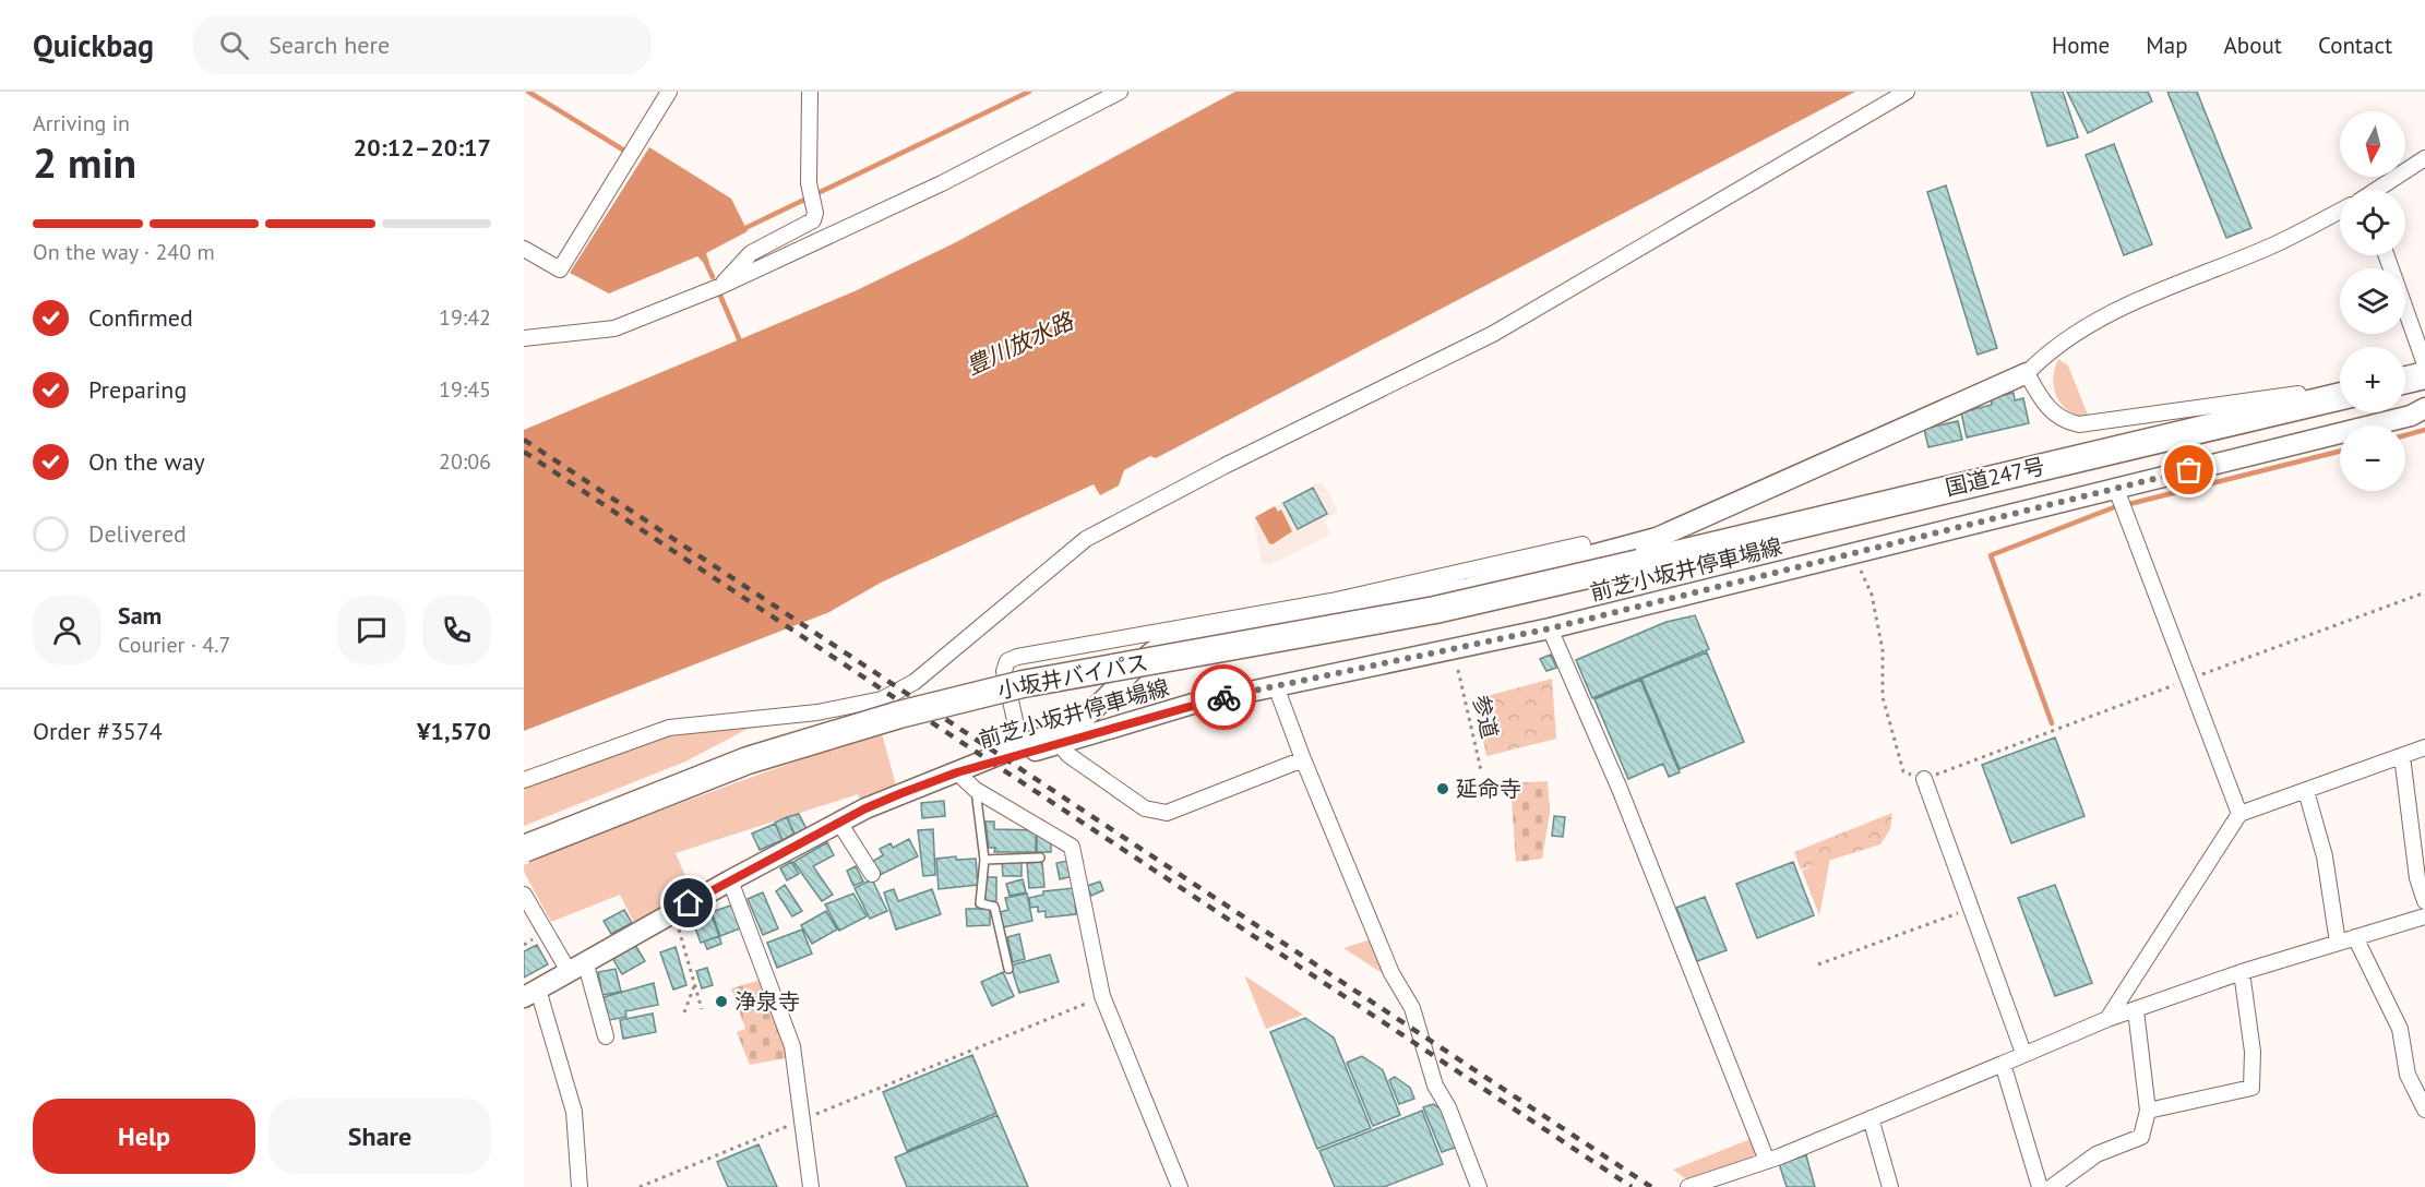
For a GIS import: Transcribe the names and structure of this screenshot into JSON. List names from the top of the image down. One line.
{"streets":{"highway":["国道247号","小坂井バイパス"],"main road":["前芝小坂井停車場線"],"path":["参道"]},"crossings":[["国道247号","小坂井バイパス"]],"water":["豊川放水路"],"places":["延命寺","浄泉寺"],"north":"bottom","page":{"header":"Quickbag","search":"Search here","nav":["Home","Map","About","Contact"],"heading":["2 min","Arriving in","20:12–20:17"],"panel":["Sam","Courier · 4.7","Order #3574","¥1,570"],"map_buttons":["+","−"],"bar":"On the way · 240 m","list":[["Confirmed","19:42"],["Preparing","19:45"],["On the way","20:06"],"Delivered"],"buttons":["Help","Share"]}}
